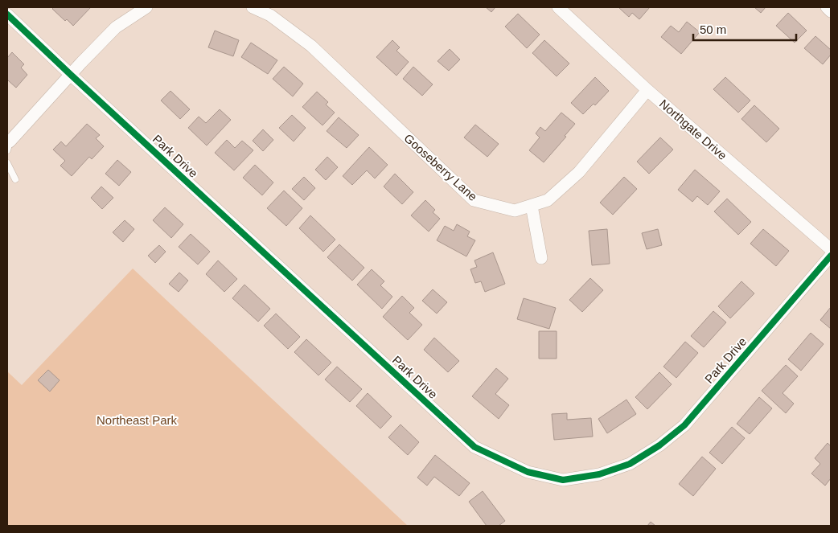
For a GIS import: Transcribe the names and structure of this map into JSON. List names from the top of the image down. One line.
{"streets":{"street":["Northgate Drive","Park Drive","Gooseberry Lane"]},"crossings":[["Northgate Drive","Gooseberry Lane"]],"parks":["Northeast Park"],"scale_bar":"50 m"}
